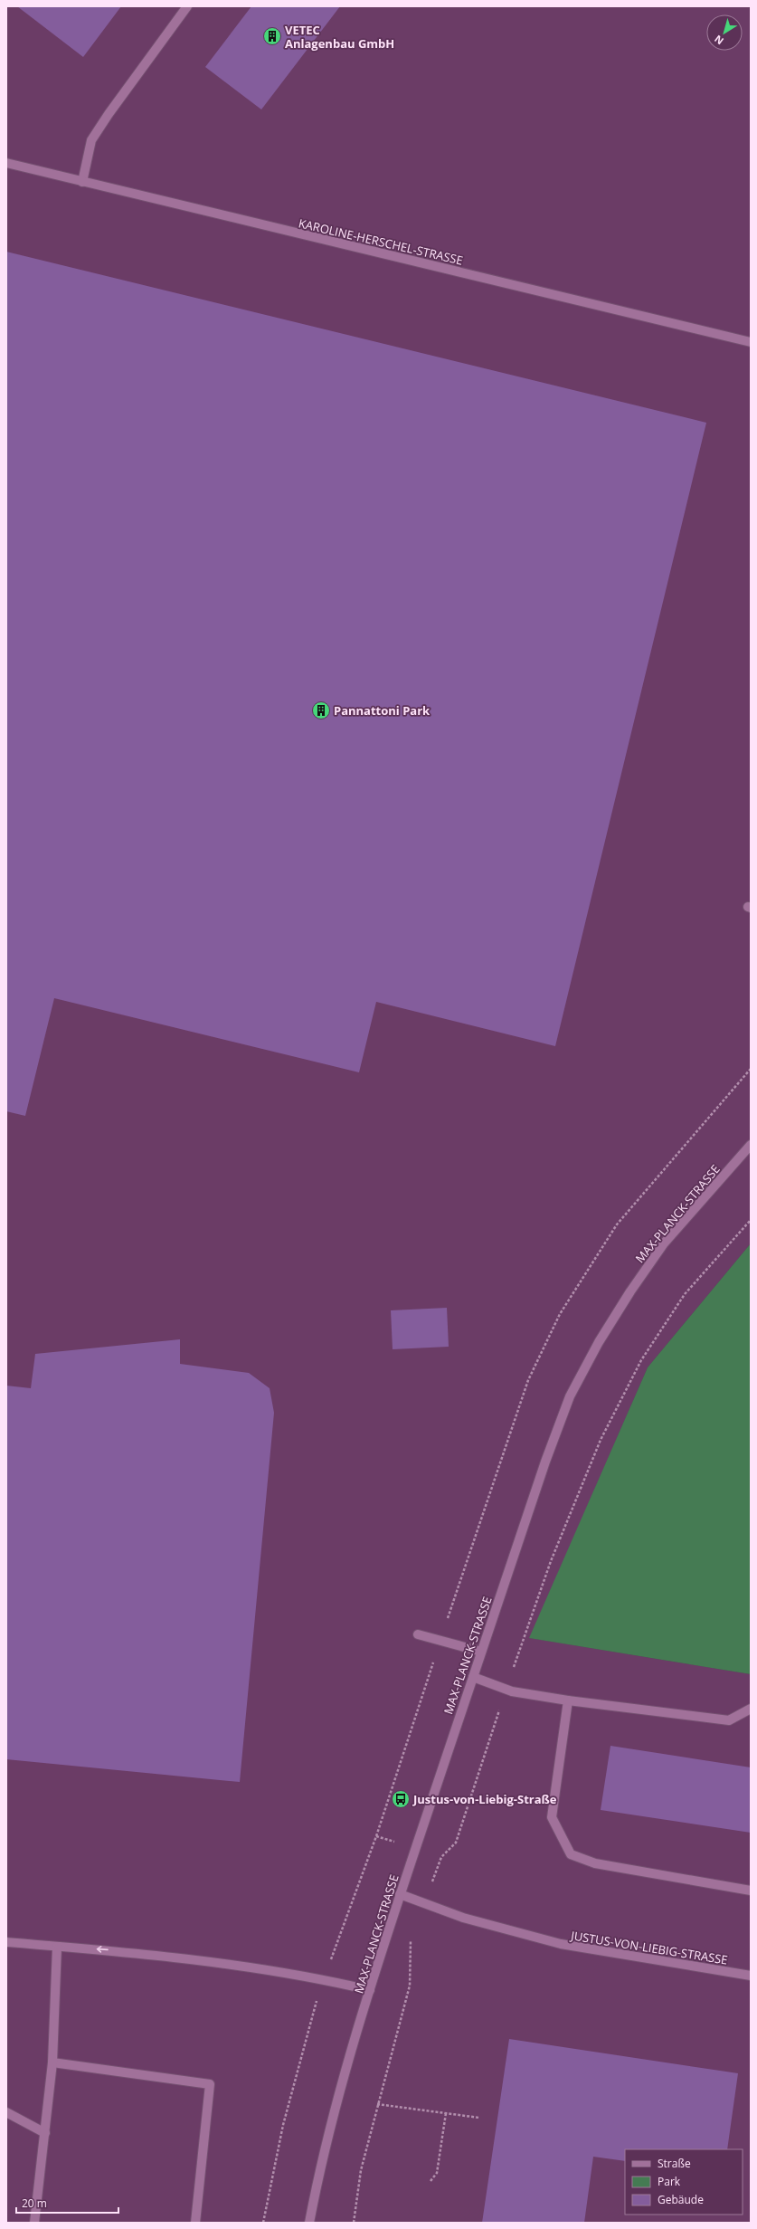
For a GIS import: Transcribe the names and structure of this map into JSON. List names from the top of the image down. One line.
{"streets":{"street":["KAROLINE-HERSCHEL-STRASSE","MAX-PLANCK-STRASSE","JUSTUS-VON-LIEBIG-STRASSE"]},"crossings":[["MAX-PLANCK-STRASSE","JUSTUS-VON-LIEBIG-STRASSE"]],"places":{"building":["VETEC Anlagenbau GmbH","Pannattoni Park"],"bus stop":["Justus-von-Liebig-Straße"]},"legend":["Straße","Park","Gebäude"],"scale_bar":"20 m","north":"bottom left"}
